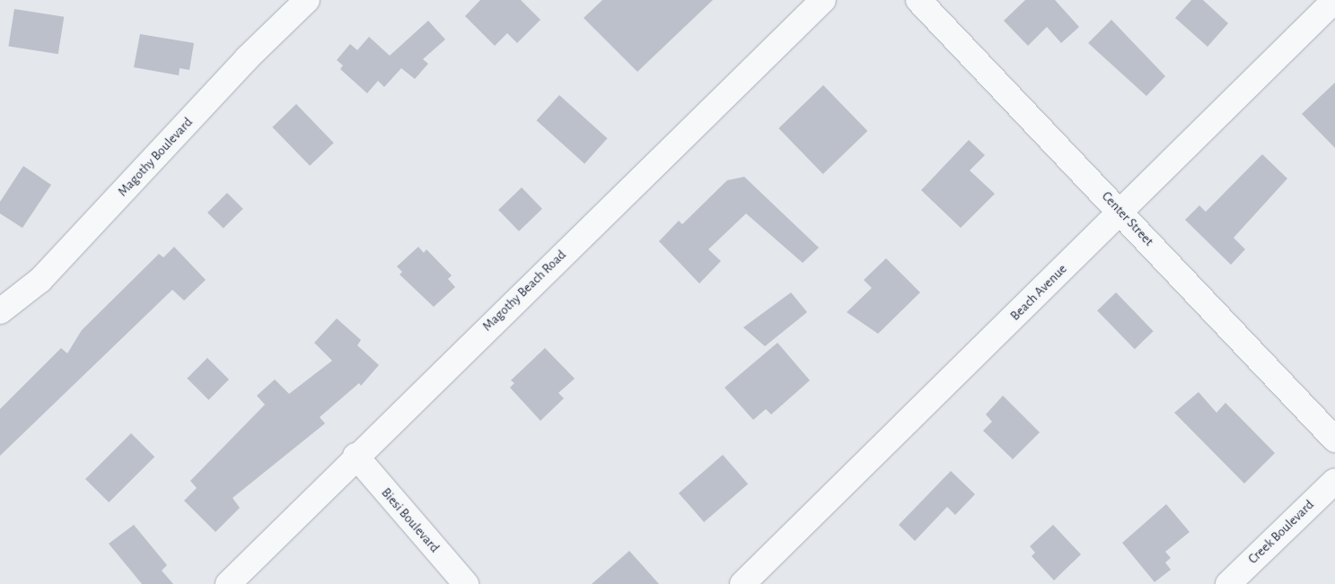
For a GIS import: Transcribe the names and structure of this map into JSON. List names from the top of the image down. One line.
{"streets":{"street":["Magothy Boulevard","Center Street","Magothy Beach Road","Beach Avenue","Biesi Boulevard","Creek Boulevard"]},"crossings":[["Center Street","Beach Avenue"],["Magothy Beach Road","Biesi Boulevard"]]}
